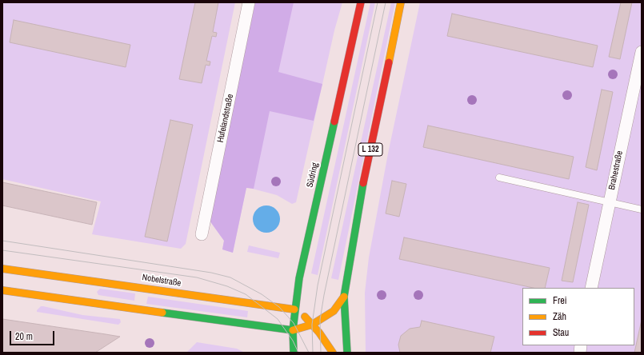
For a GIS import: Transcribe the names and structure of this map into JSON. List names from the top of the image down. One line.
{"streets":{"main road":["L 132","Südring","Nobelstraße"],"street":["Hufelandstraße","Brahestraße"]},"crossings":[["L 132","Südring"],["L 132","Nobelstraße"],["Südring","Nobelstraße"]],"legend":["Frei","Zäh","Stau"],"scale_bar":"20 m"}
